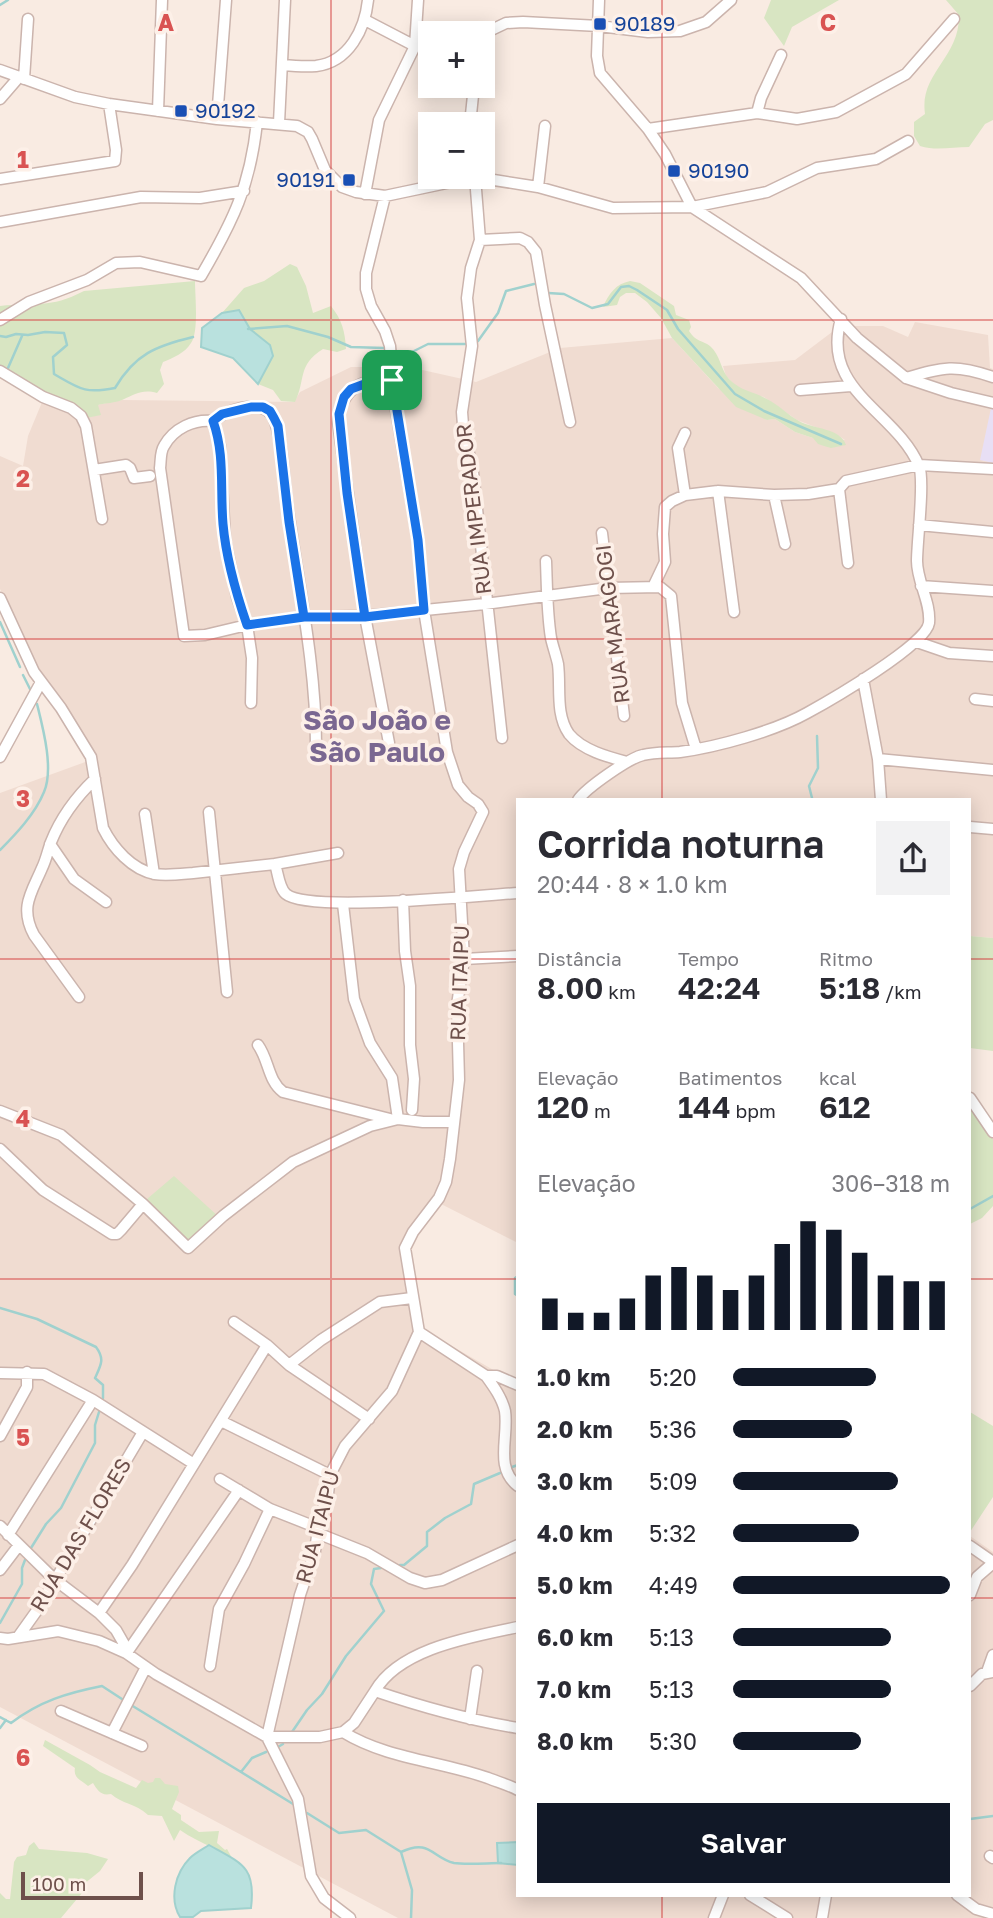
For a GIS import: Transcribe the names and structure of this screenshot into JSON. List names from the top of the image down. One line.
{"streets":{"street":["RUA IMPERADOR","RUA MARAGOGI","RUA ITAIPU","RUA DAS FLORES"]},"districts":["São João e São Paulo"],"places":{"transit":["90189","90192","90190","90191"]},"scale_bar":"100 m","page":{"map_buttons":["+","−"],"heading":["Corrida noturna","20:44 · 8 × 1.0 km"],"stats":[["Distância","8.00 km"],["Tempo","42:24"],["Ritmo","5:18 /km"],["Elevação","120 m"],["Batimentos","144 bpm"],["kcal","612"]],"chart":["Elevação","306–318 m"],"list":[{"name":"1.0 km","note":"5:20"},{"name":"2.0 km","note":"5:36"},{"name":"3.0 km","note":"5:09"},{"name":"4.0 km","note":"5:32"},{"name":"5.0 km","note":"4:49"},{"name":"6.0 km","note":"5:13"},{"name":"7.0 km","note":"5:13"},{"name":"8.0 km","note":"5:30"}],"buttons":"Salvar","scale":"100 m"},"grid":{"columns":["A","C"],"rows":["1","2","3","4","5","6"]}}
